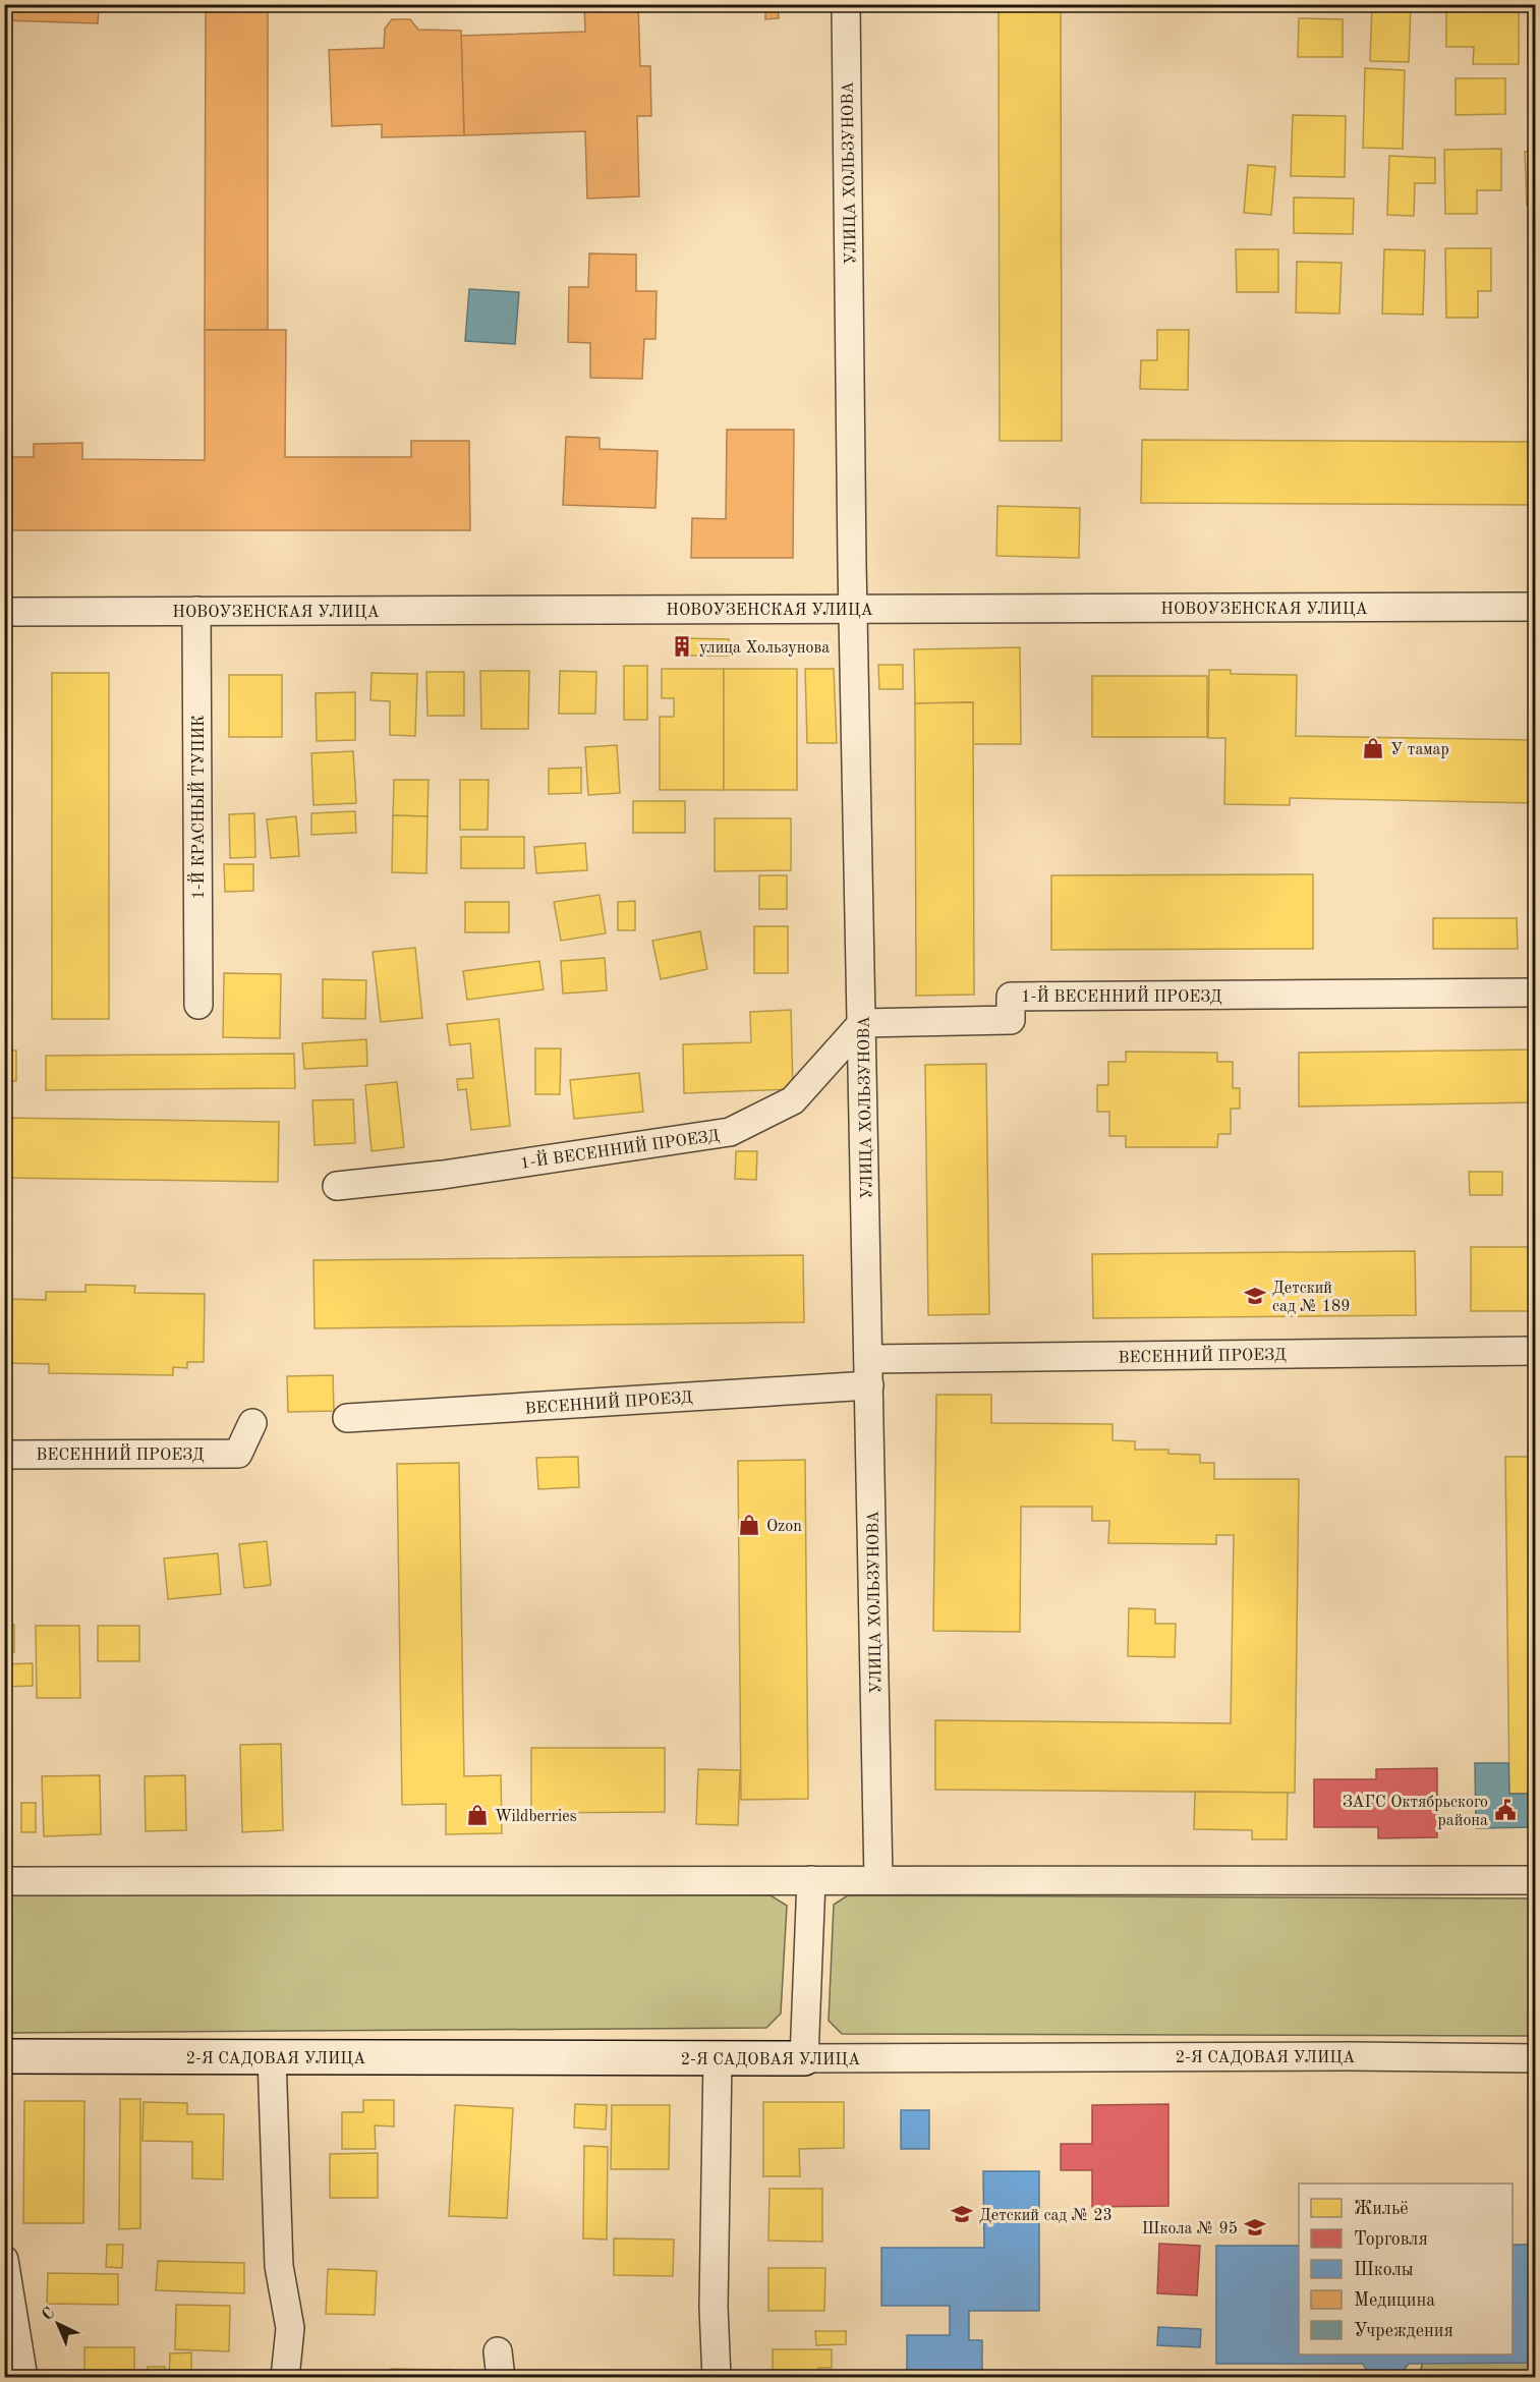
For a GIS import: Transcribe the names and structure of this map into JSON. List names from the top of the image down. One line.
{"streets":{"street":["УЛИЦА ХОЛЬЗУНОВА","НОВОУЗЕНСКАЯ УЛИЦА","1-Й КРАСНЫЙ ТУПИК","1-Й ВЕСЕННИЙ ПРОЕЗД","ВЕСЕННИЙ ПРОЕЗД","2-Я САДОВАЯ УЛИЦА"]},"crossings":[["УЛИЦА ХОЛЬЗУНОВА","НОВОУЗЕНСКАЯ УЛИЦА"],["УЛИЦА ХОЛЬЗУНОВА","1-Й ВЕСЕННИЙ ПРОЕЗД"],["УЛИЦА ХОЛЬЗУНОВА","ВЕСЕННИЙ ПРОЕЗД"],["НОВОУЗЕНСКАЯ УЛИЦА","1-Й КРАСНЫЙ ТУПИК"]],"places":{"building":["улица Хользунова"],"shop":["У тамар","Ozon","Wildberries"],"school or university":["Детский сад № 189","Детский сад № 23","Школа № 95"],"public building":["ЗАГС Октябрьского района"]},"legend":["Жильё","Торговля","Школы","Медицина","Учреждения"],"north":"top left"}
